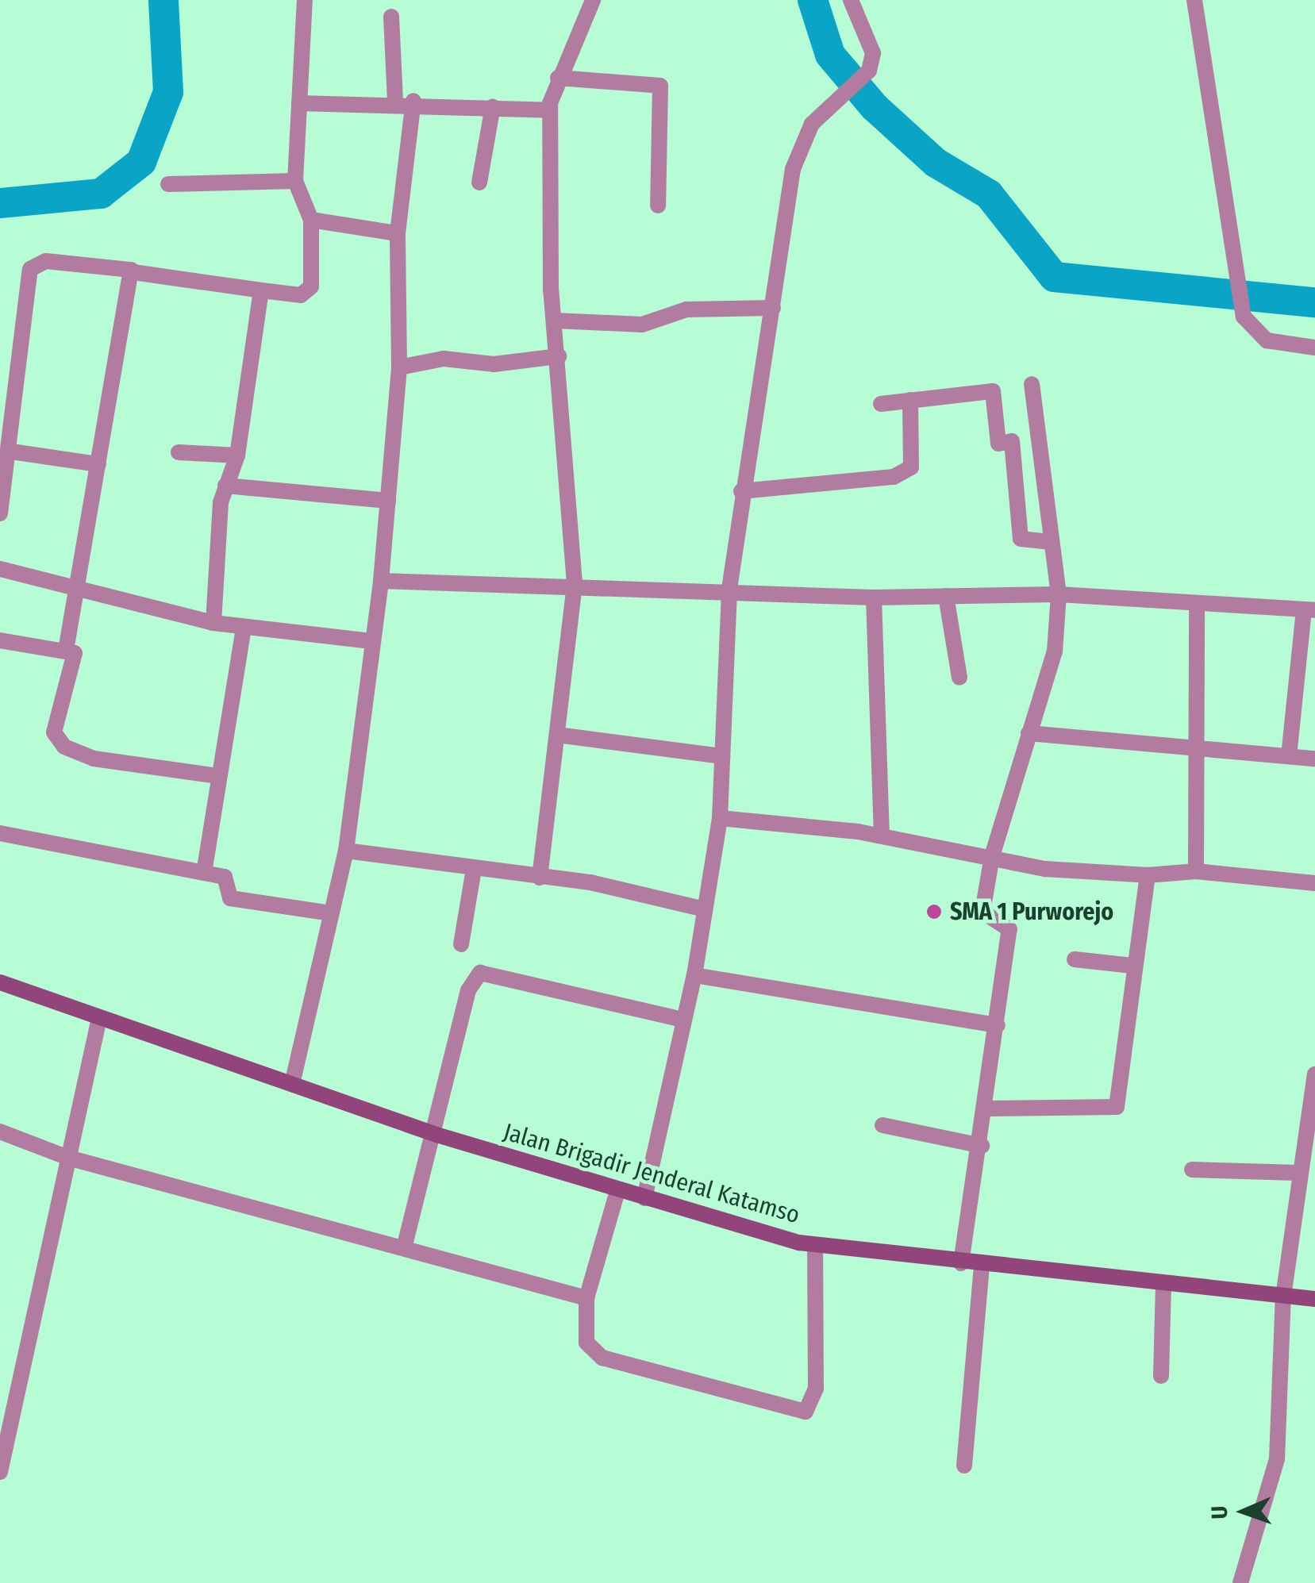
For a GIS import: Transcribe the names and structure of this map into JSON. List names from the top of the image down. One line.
{"streets":{"main road":["Jalan Brigadir Jenderal Katamso"]},"places":["SMA 1 Purworejo"],"north":"left"}
